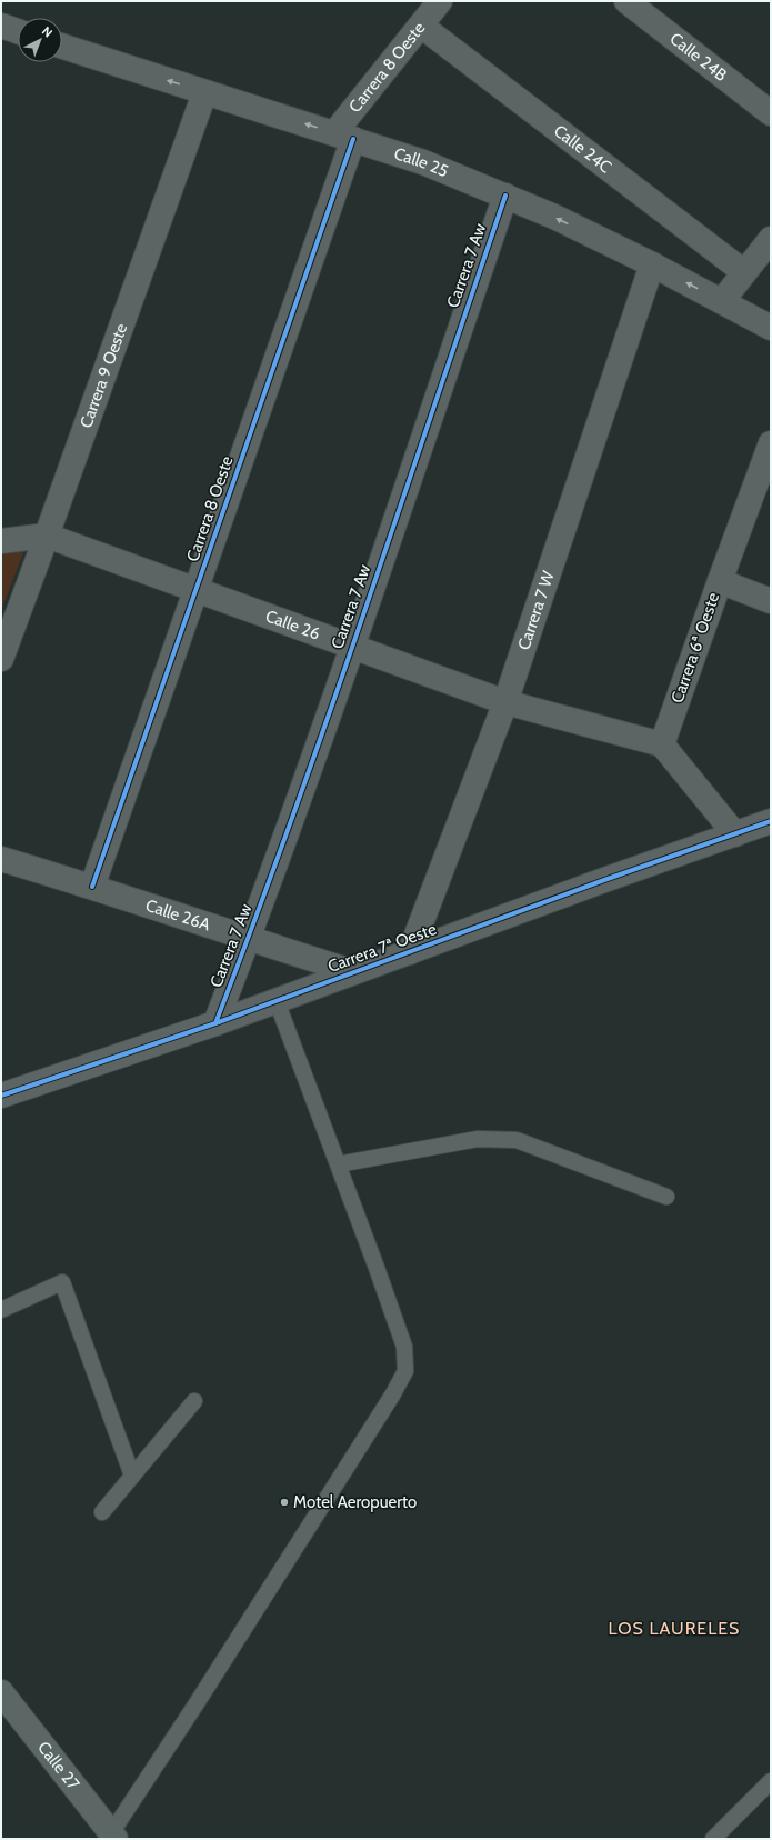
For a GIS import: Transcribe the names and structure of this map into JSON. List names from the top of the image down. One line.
{"streets":{"main road":["Calle 27"],"street":["Calle 24B","Carrera 8 Oeste","Calle 24C","Calle 25","Carrera 7 Aw","Carrera 9 Oeste","Carrera 7 W","Calle 26","Carrera 6ª Oeste","Calle 26A","Carrera 7ª Oeste"]},"crossings":[["Carrera 8 Oeste","Calle 24C"],["Carrera 8 Oeste","Calle 25"],["Carrera 8 Oeste","Calle 26"],["Carrera 8 Oeste","Calle 26A"],["Calle 25","Carrera 7 Aw"],["Calle 25","Carrera 9 Oeste"],["Calle 25","Carrera 7 W"],["Carrera 7 Aw","Calle 26"],["Carrera 7 Aw","Calle 26A"],["Carrera 7 Aw","Carrera 7ª Oeste"],["Carrera 9 Oeste","Calle 26"],["Carrera 7 W","Calle 26"],["Carrera 7 W","Carrera 7ª Oeste"],["Calle 26","Carrera 6ª Oeste"],["Calle 26A","Carrera 7ª Oeste"]],"one_way":["Calle 25"],"districts":["LOS LAURELES"],"places":["Motel Aeropuerto"],"north":"top right"}
